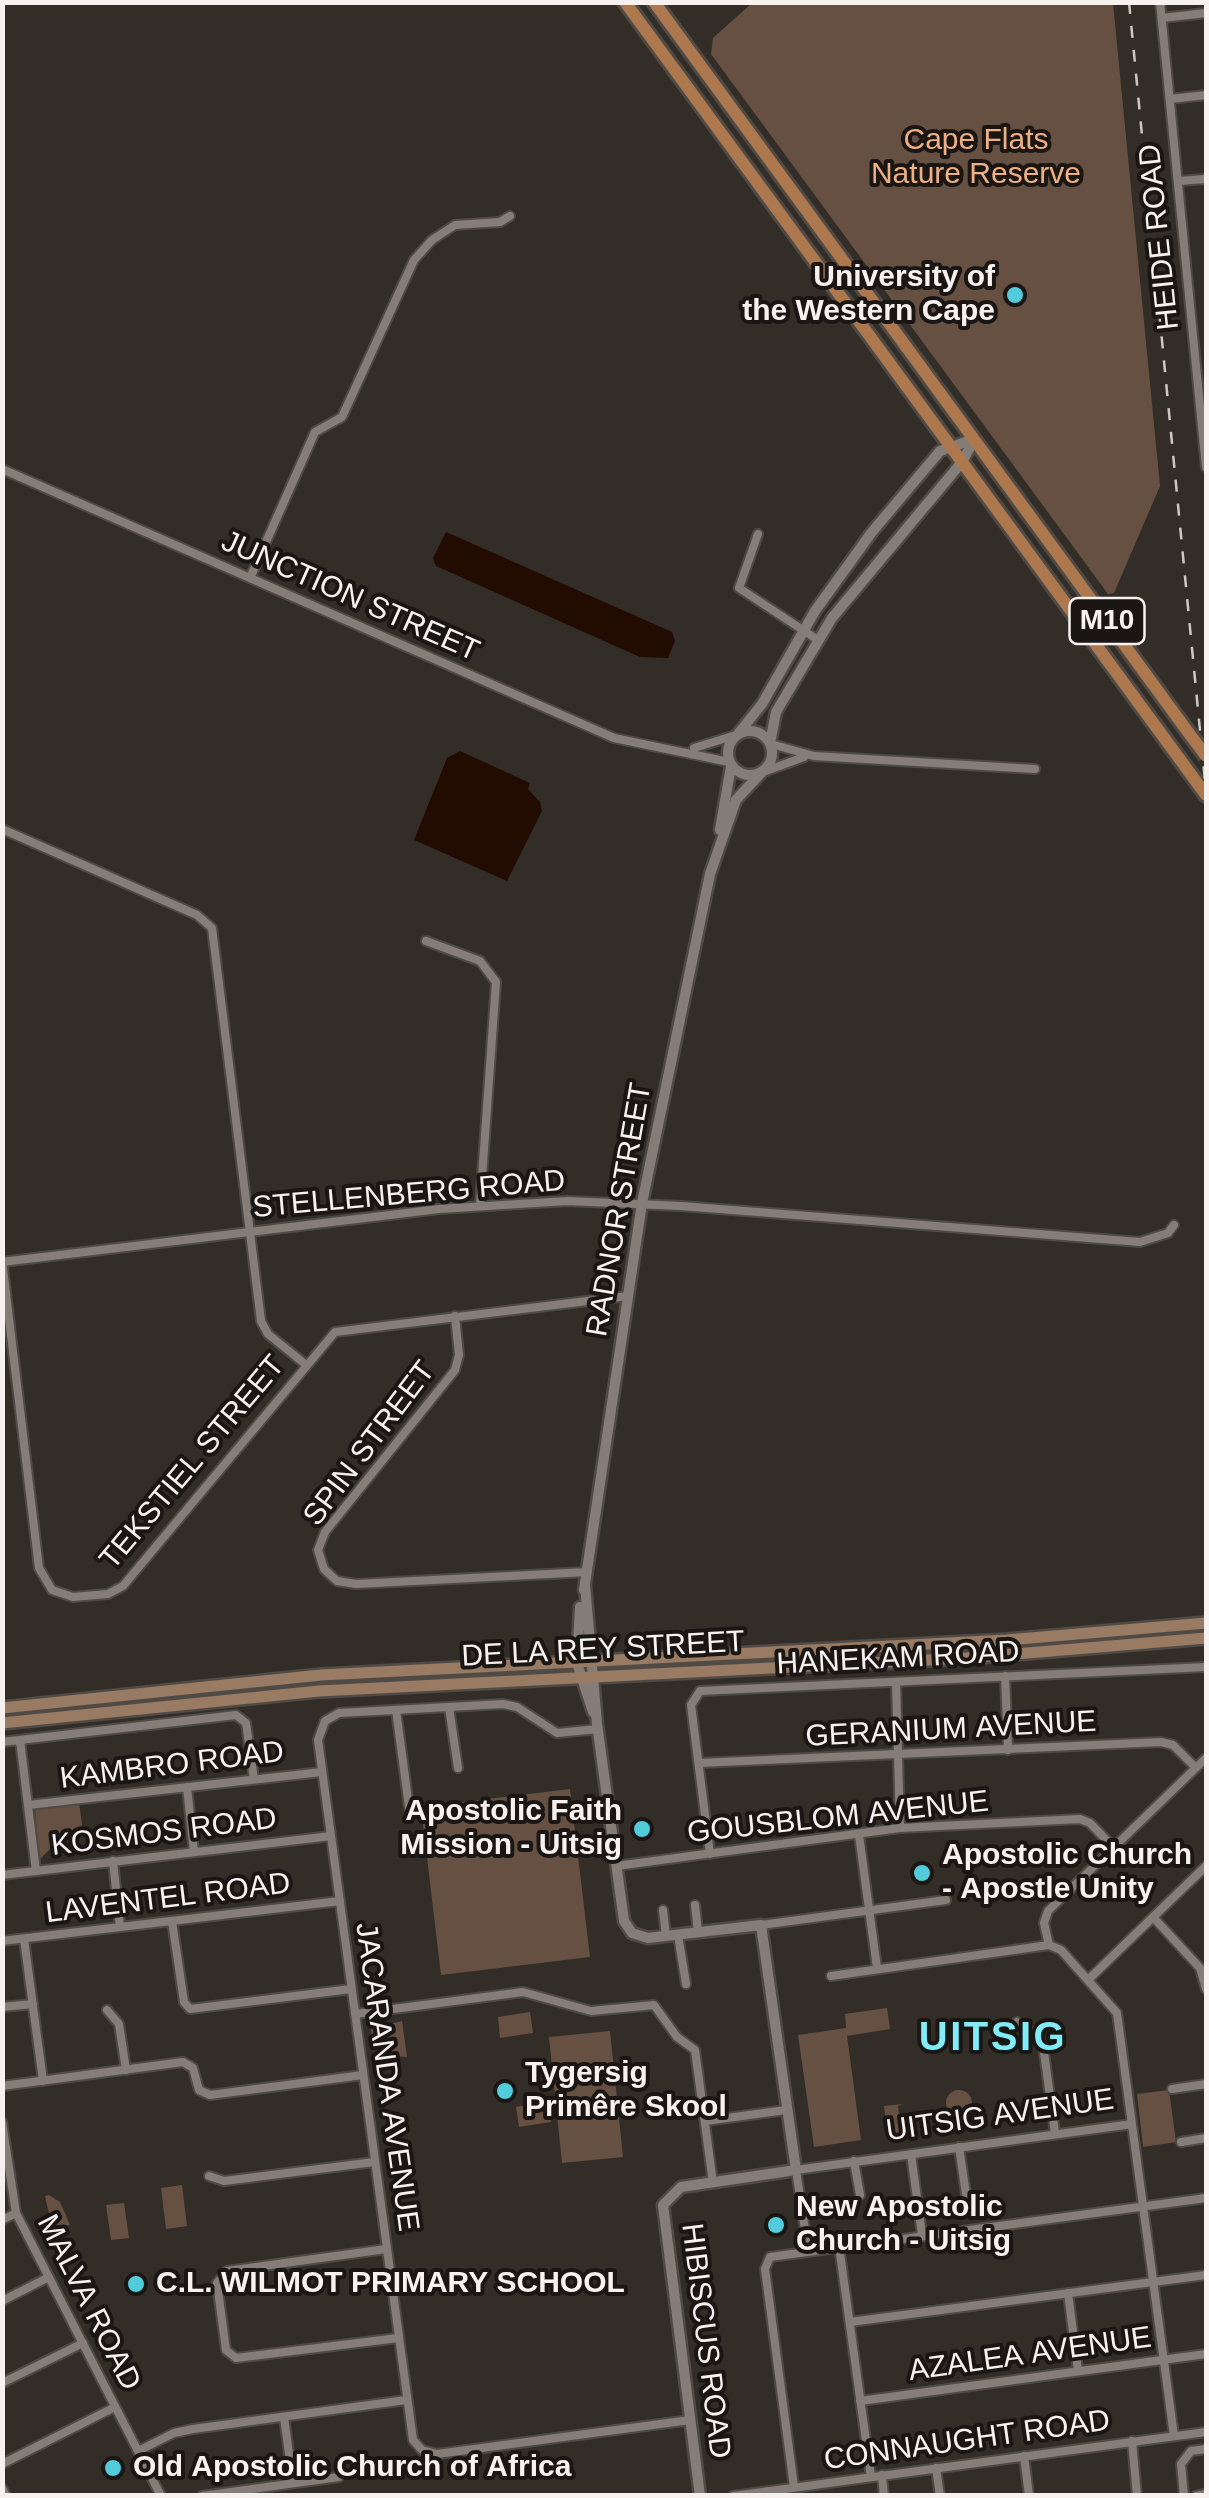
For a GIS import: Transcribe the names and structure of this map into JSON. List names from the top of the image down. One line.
{"streets":{"main road":["M10","DE LA REY STREET"],"street":["HEIDE ROAD","JUNCTION STREET","STELLENBERG ROAD","RADNOR STREET","SPIN STREET","TEKSTIEL STREET","HANEKAM ROAD","GERANIUM AVENUE","KAMBRO ROAD","GOUSBLOM AVENUE","KOSMOS ROAD","LAVENTEL ROAD","JACARANDA AVENUE","UITSIG AVENUE","MALVA ROAD","HIBISCUS ROAD","AZALEA AVENUE","CONNAUGHT ROAD"]},"crossings":[["JUNCTION STREET","RADNOR STREET"],["STELLENBERG ROAD","RADNOR STREET"],["STELLENBERG ROAD","TEKSTIEL STREET"],["RADNOR STREET","SPIN STREET"],["RADNOR STREET","TEKSTIEL STREET"],["RADNOR STREET","DE LA REY STREET"],["SPIN STREET","TEKSTIEL STREET"],["HANEKAM ROAD","GERANIUM AVENUE"],["HANEKAM ROAD","GOUSBLOM AVENUE"],["KAMBRO ROAD","JACARANDA AVENUE"],["KOSMOS ROAD","JACARANDA AVENUE"],["LAVENTEL ROAD","JACARANDA AVENUE"],["JACARANDA AVENUE","HIBISCUS ROAD"],["UITSIG AVENUE","HIBISCUS ROAD"]],"districts":["UITSIG"],"parks":["Cape Flats Nature Reserve"],"places":["University of the Western Cape","Apostolic Faith Mission - Uitsig","Apostolic Church - Apostle Unity","Tygersig Primêre Skool","New Apostolic Church - Uitsig","C.L. WILMOT PRIMARY SCHOOL","Old Apostolic Church of Africa"]}
